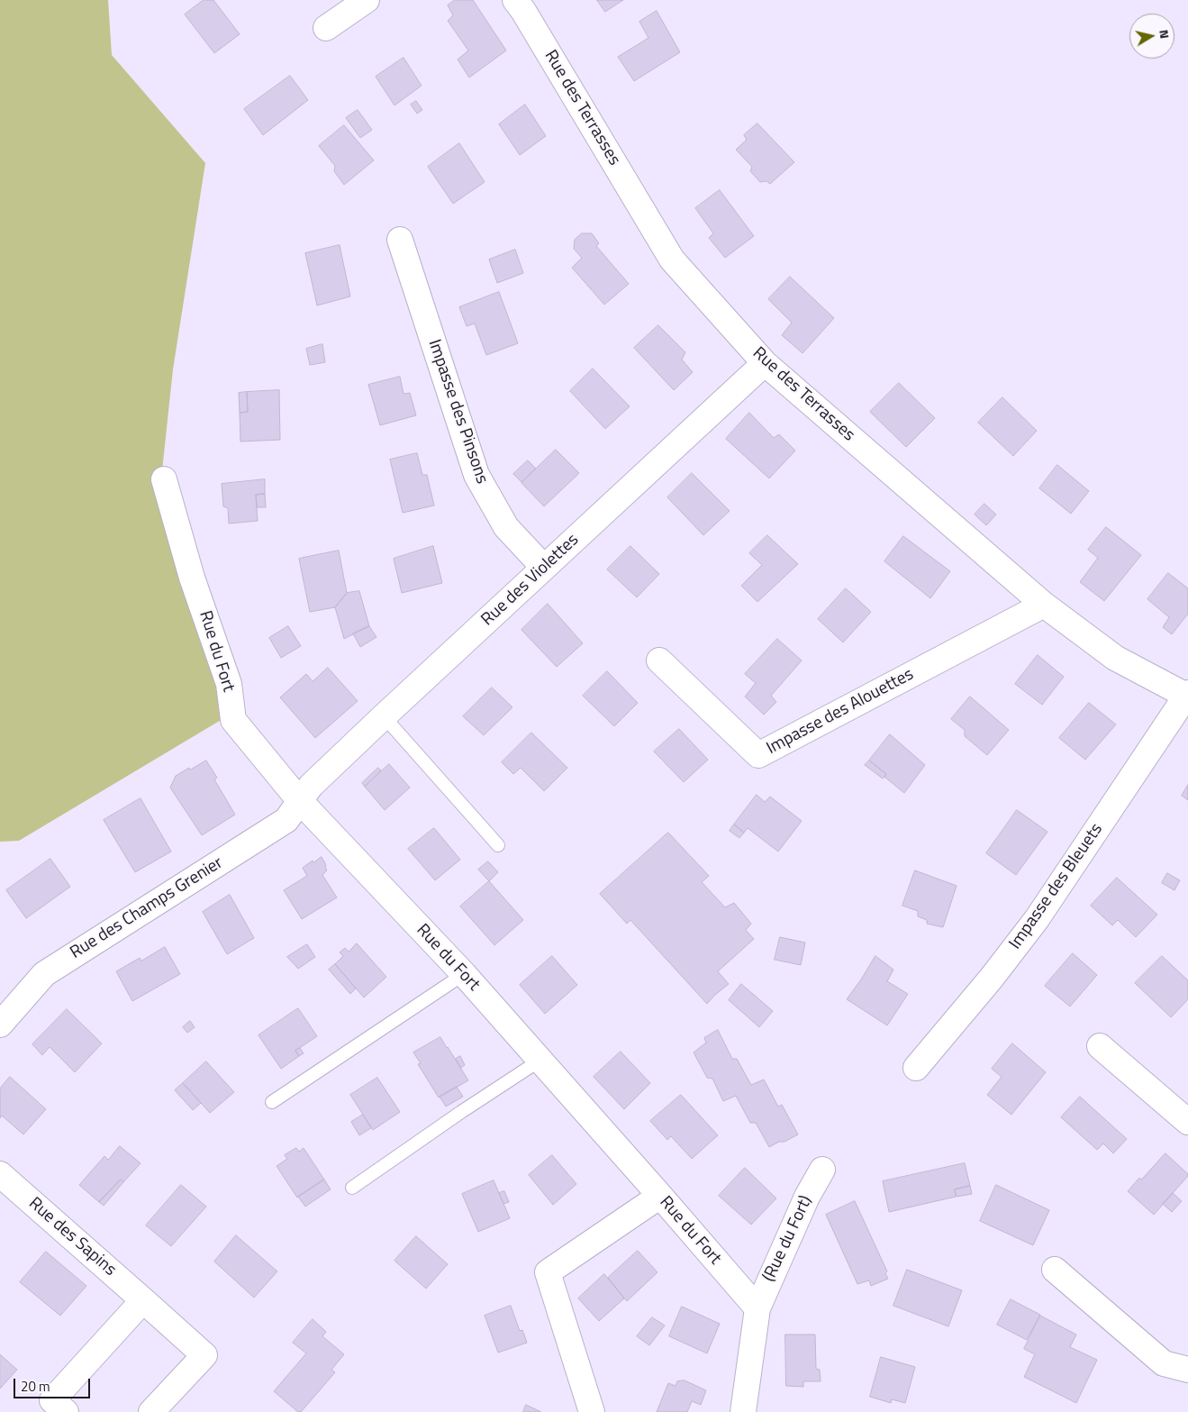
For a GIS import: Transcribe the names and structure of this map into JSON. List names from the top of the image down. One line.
{"streets":{"street":["Rue des Terrasses","Impasse des Pinsons","Rue des Violettes","Rue du Fort","Impasse des Alouettes","Impasse des Bleuets","Rue des Champs Grenier","Rue des Sapins","(Rue du Fort)"]},"crossings":[["Rue des Terrasses","Rue des Violettes"],["Rue des Terrasses","Impasse des Alouettes"],["Rue des Terrasses","Impasse des Bleuets"],["Impasse des Pinsons","Rue des Violettes"],["Rue des Violettes","Rue du Fort"],["Rue des Violettes","Rue des Champs Grenier"],["Rue du Fort","Rue des Champs Grenier"],["Rue du Fort","(Rue du Fort)"]],"scale_bar":"20 m","north":"right"}
